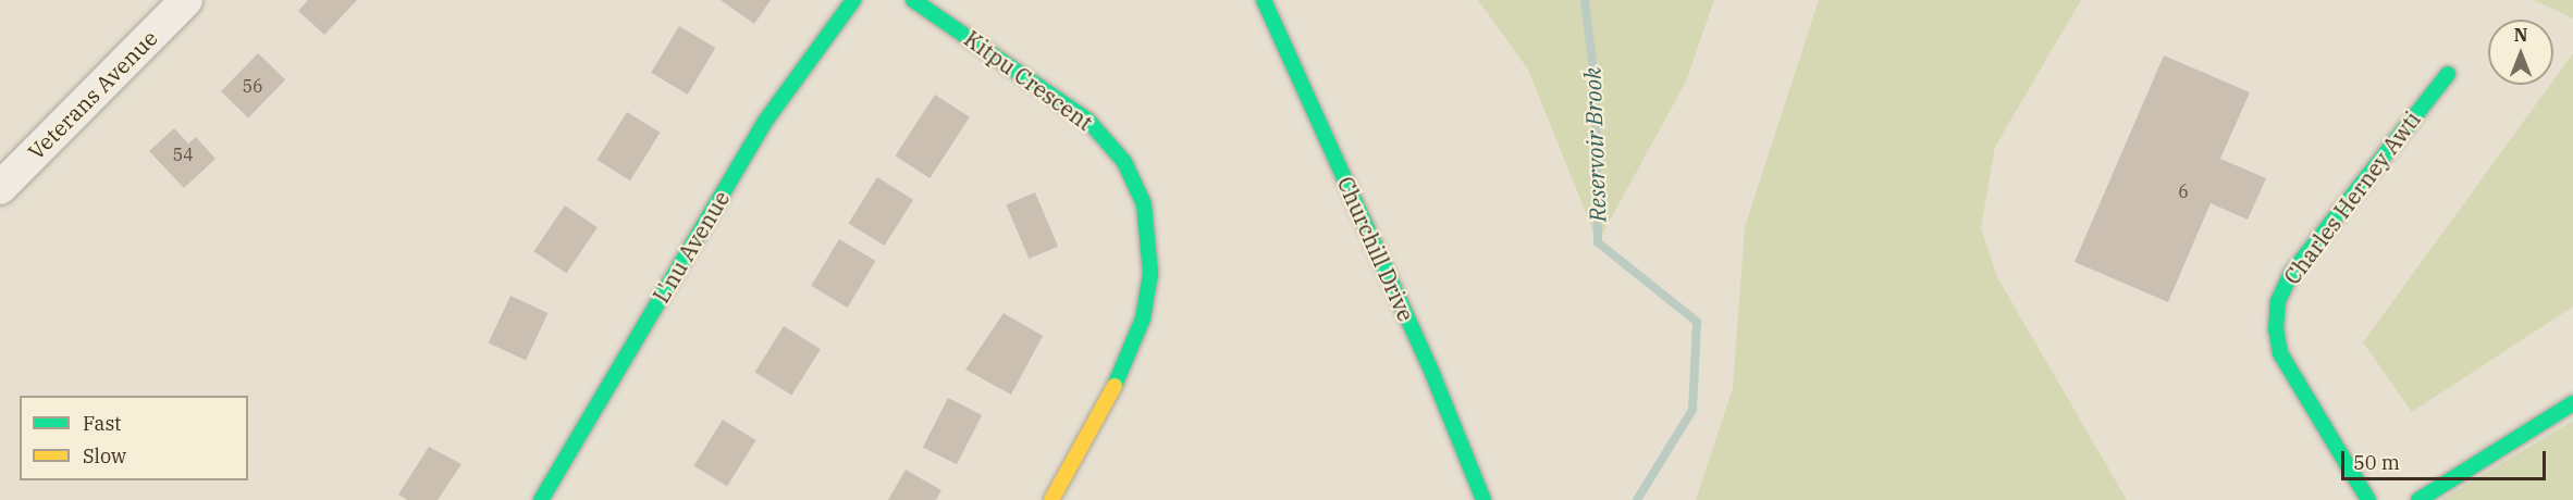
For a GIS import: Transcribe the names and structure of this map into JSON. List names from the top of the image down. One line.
{"streets":{"street":["Kitpu Crescent","Veterans Avenue","Charles Herney Awti","L'nu Avenue","Churchill Drive"]},"water":["Reservoir Brook"],"house_numbers":["56","54","6"],"legend":["Fast","Slow"],"scale_bar":"50 m","north":"top"}
